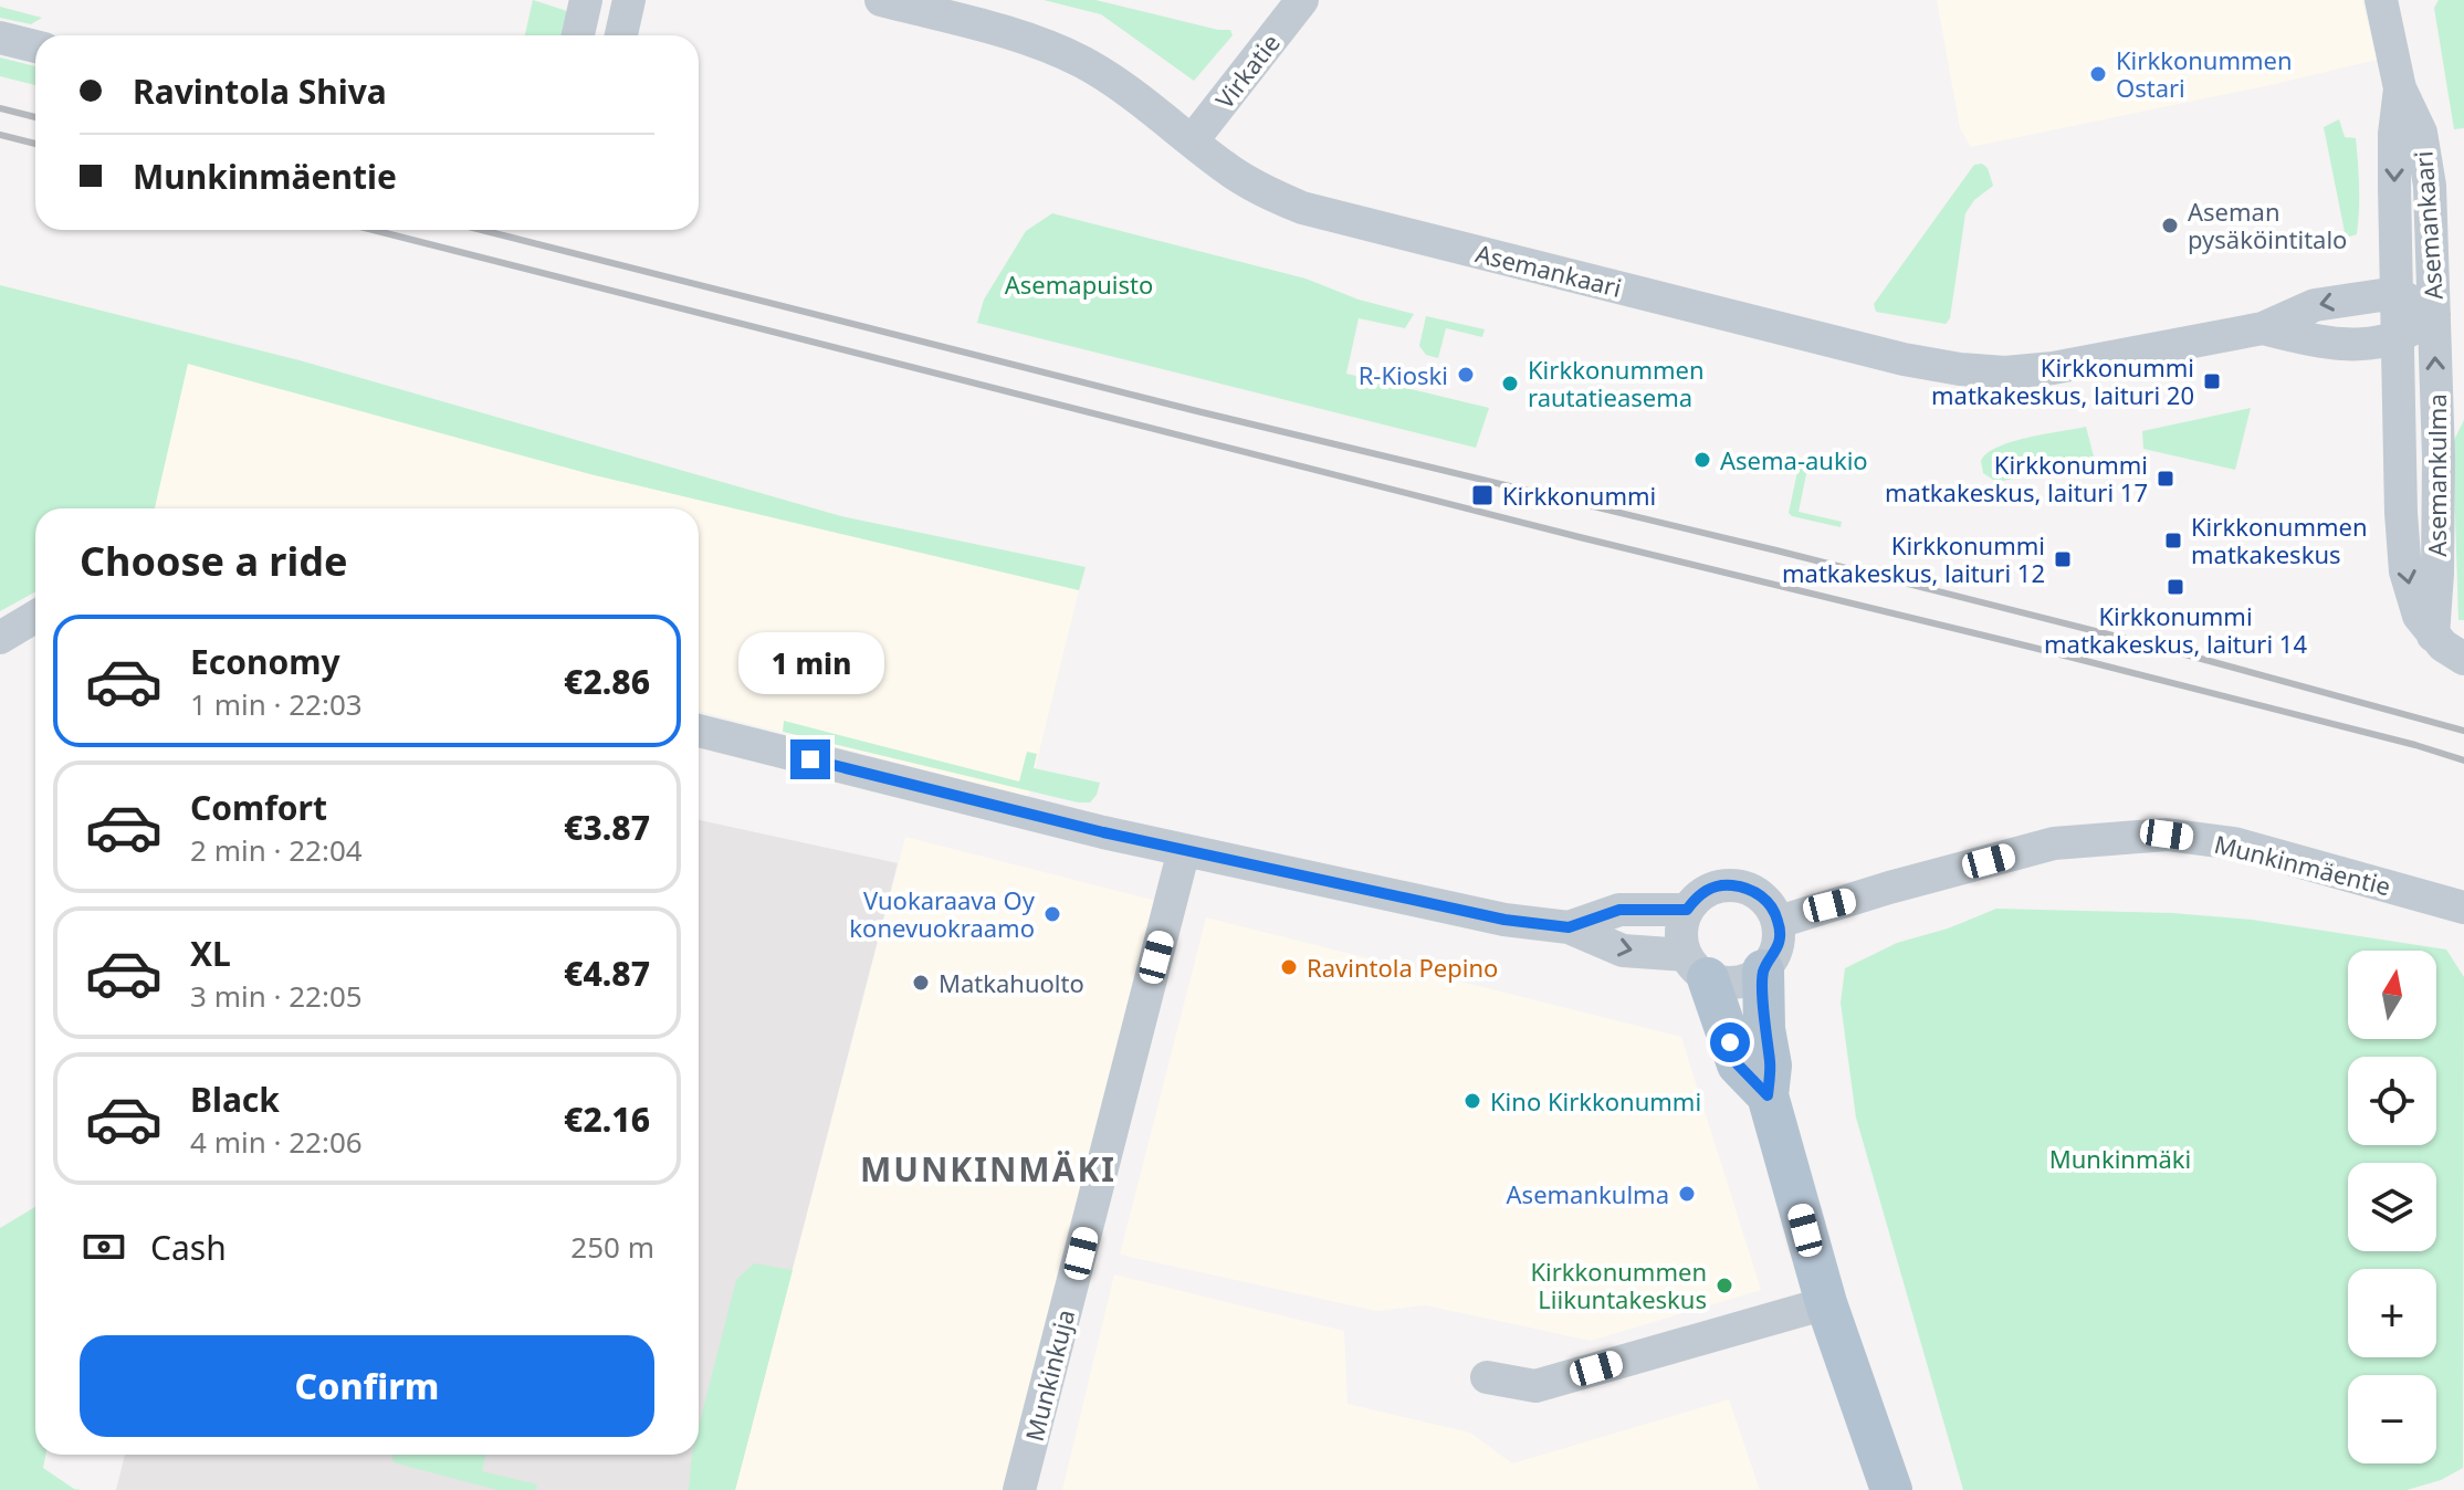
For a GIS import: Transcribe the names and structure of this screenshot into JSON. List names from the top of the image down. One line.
{"streets":{"street":["Virkatie","Asemankaari","Asemankulma","Munkinmäentie","Munkinkuja"]},"crossings":[["Virkatie","Asemankaari"],["Asemankaari","Asemankulma"]],"districts":["MUNKINMÄKI"],"parks":["Asemapuisto","Munkinmäki"],"places":{"other":["Kirkkonummen Ostari","Aseman pysäköintitalo","R-Kioski","Kirkkonummen rautatieasema","Asema-aukio","Vuokaraava Oy konevuokraamo","Ravintola Pepino","Matkahuolto","Kino Kirkkonummi","Asemankulma","Kirkkonummen Liikuntakeskus"],"transit":["Kirkkonummi matkakeskus, laituri 20","Kirkkonummi matkakeskus, laituri 17","Kirkkonummi","Kirkkonummen matkakeskus","Kirkkonummi matkakeskus, laituri 12","Kirkkonummi matkakeskus, laituri 14"]},"north":"top","page":{"banner":["Ravintola Shiva","Munkinmäentie"],"heading":"Choose a ride","list":[{"name":"Economy","note":"1 min · 22:03","value":"€2.86"},{"name":"Comfort","note":"2 min · 22:04","value":"€3.87"},{"name":"XL","note":"3 min · 22:05","value":"€4.87"},{"name":"Black","note":"4 min · 22:06","value":"€2.16"}],"bubble":"1 min","map_buttons":["+","−"],"pay":["Cash","250 m"],"buttons":"Confirm"}}
